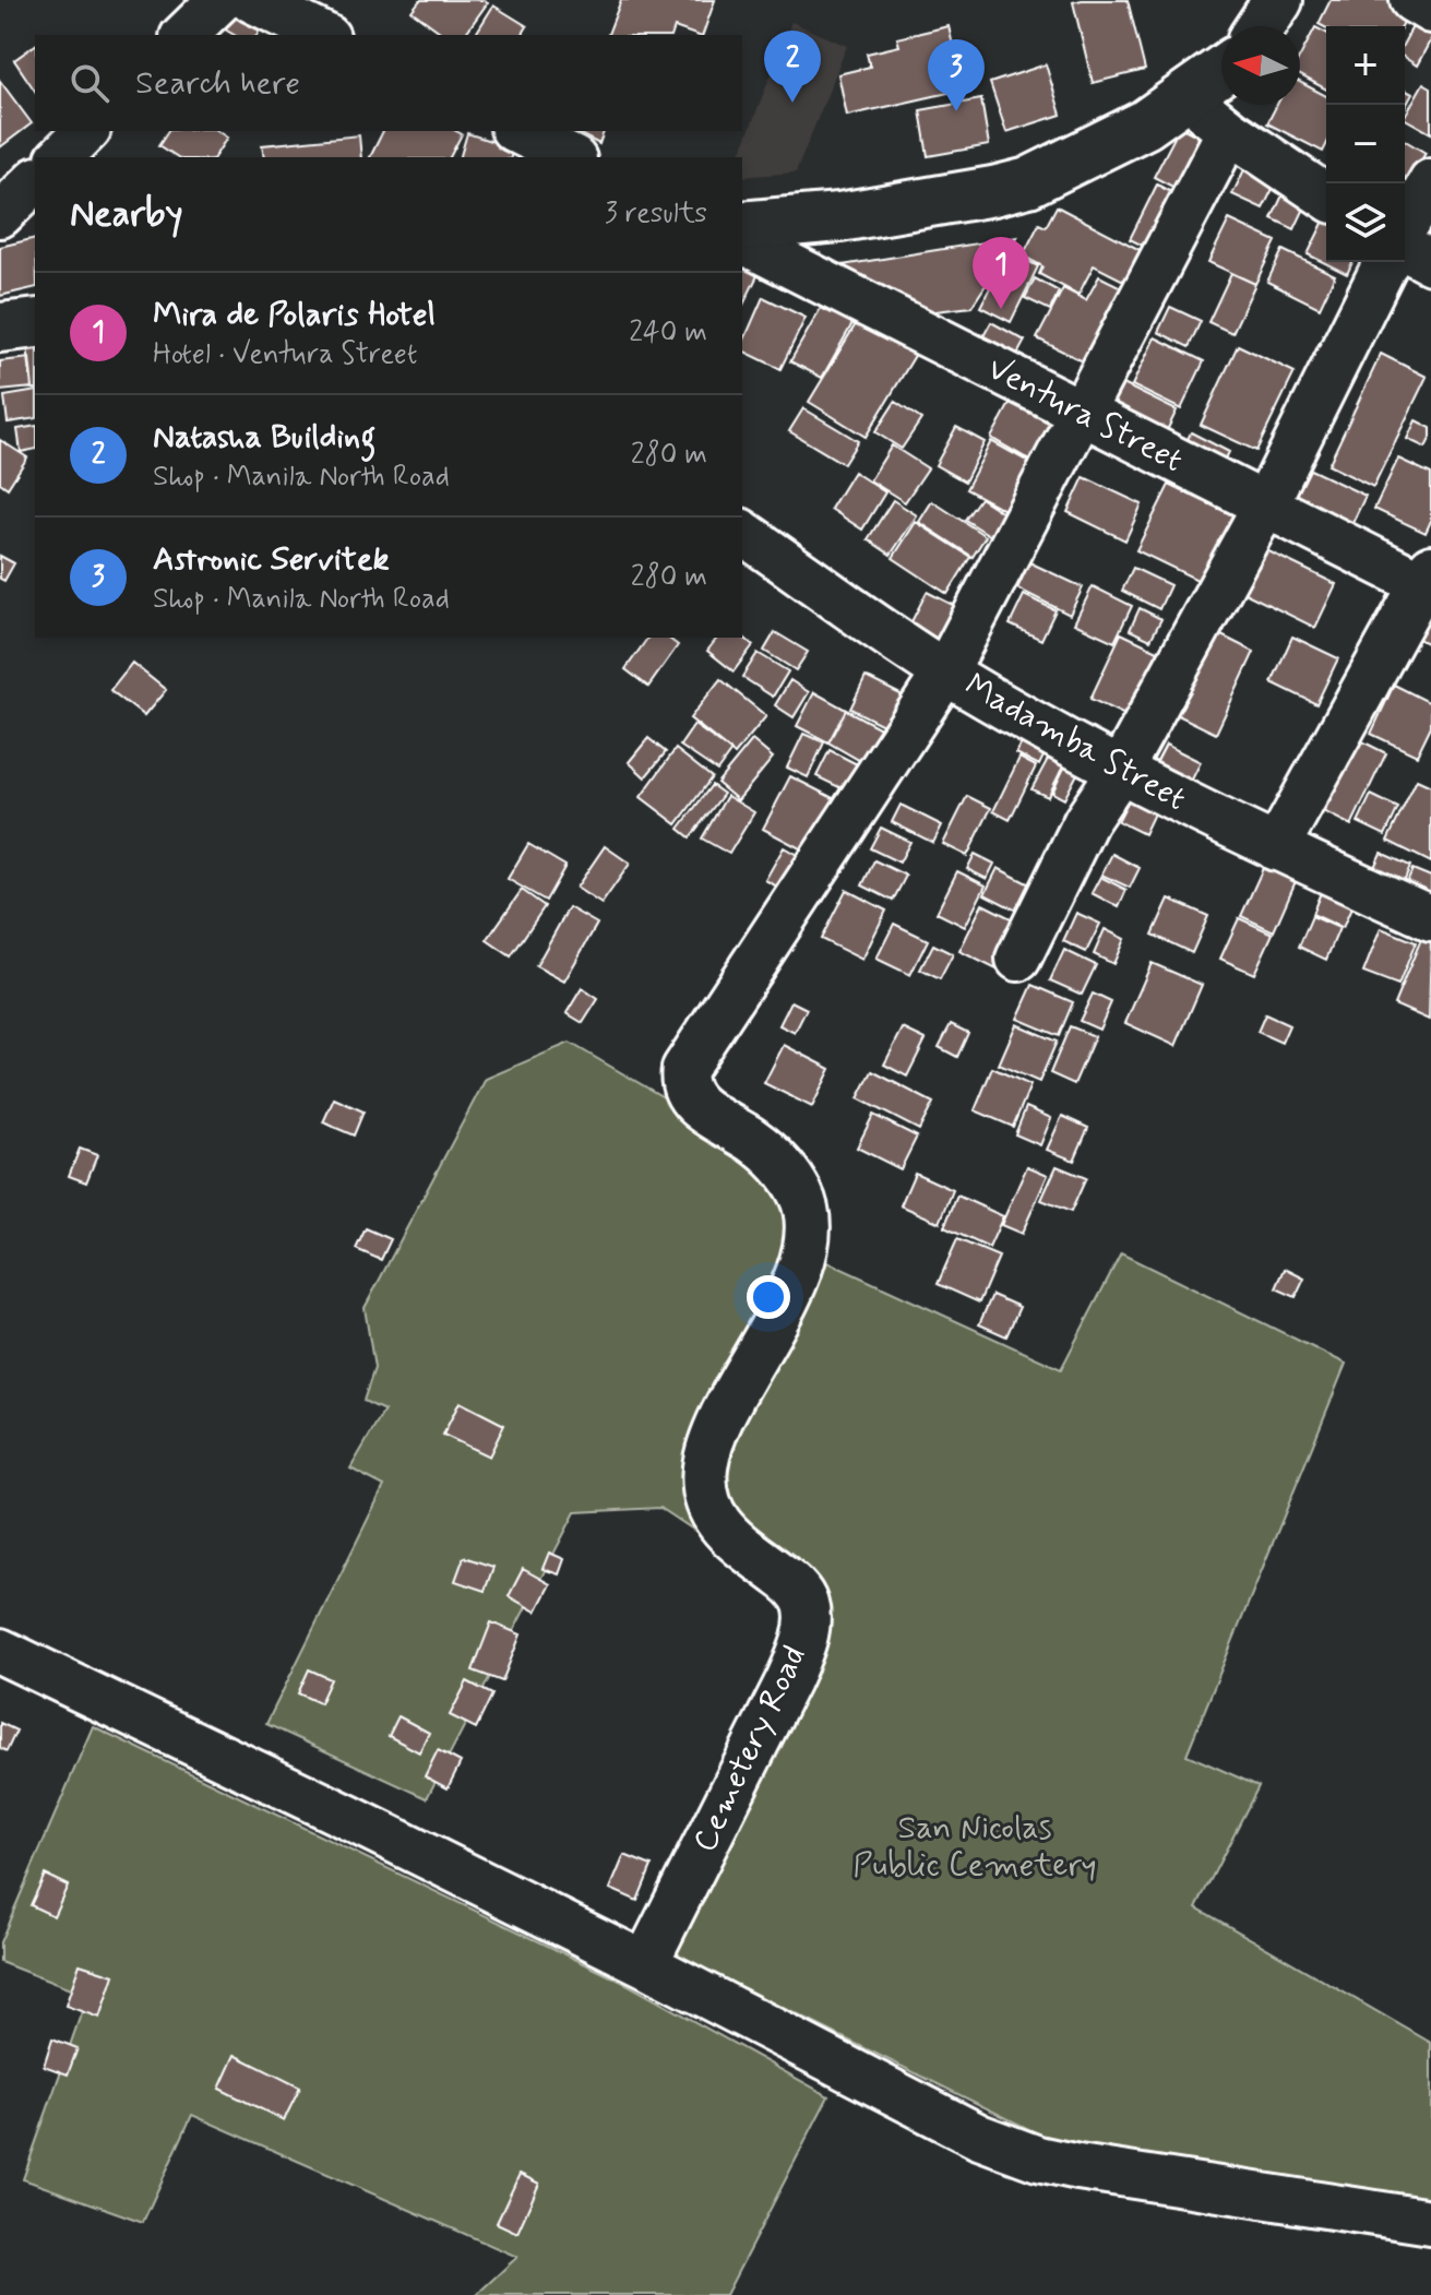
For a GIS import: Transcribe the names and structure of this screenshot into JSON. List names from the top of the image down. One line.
{"streets":{"street":["Ventura Street","Madamba Street","Cemetery Road"]},"crossings":[["Madamba Street","Cemetery Road"]],"parks":["San Nicolas Public Cemetery"],"north":"left","page":{"map_buttons":["+","−"],"pins":["2","3","1"],"search":"Search here","heading":["Nearby","3 results"],"list":[{"mark":"1","name":"Mira de Polaris Hotel","note":"Hotel · Ventura Street","value":"240 m"},{"mark":"2","name":"Natasha Building","note":"Shop · Manila North Road","value":"280 m"},{"mark":"3","name":"Astronic Servitek","note":"Shop · Manila North Road","value":"280 m"}]}}
